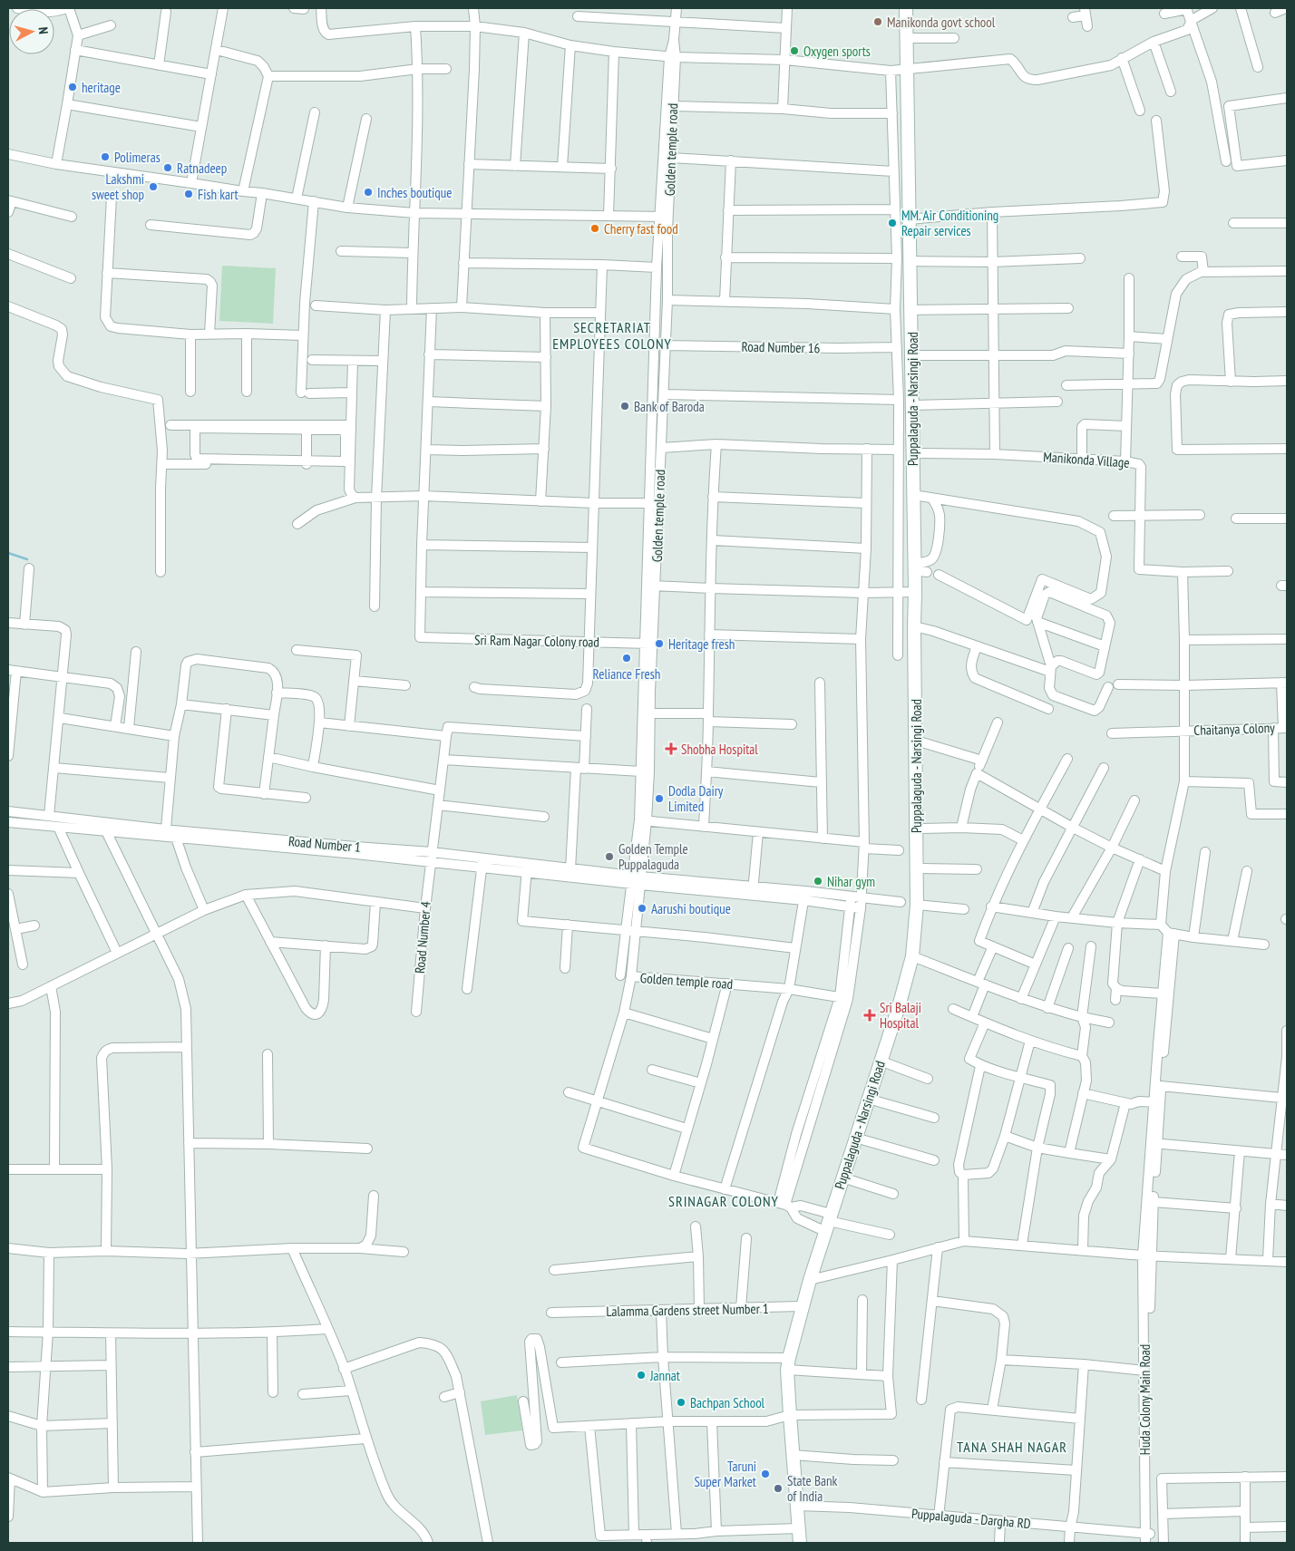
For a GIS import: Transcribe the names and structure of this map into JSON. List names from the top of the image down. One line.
{"streets":{"street":["Golden temple road","Road Number 16","Puppalaguda - Narsingi Road","Manikonda Village","Sri Ram Nagar Colony road","Chaitanya Colony","Road Number 1","Road Number 4","Lalamma Gardens street Number 1","Huda Colony Main Road","Puppalaguda - Dargha RD"]},"crossings":[["Golden temple road","Road Number 16"],["Golden temple road","Sri Ram Nagar Colony road"],["Golden temple road","Road Number 1"],["Puppalaguda - Narsingi Road","Manikonda Village"],["Puppalaguda - Narsingi Road","Lalamma Gardens street Number 1"],["Puppalaguda - Narsingi Road","Puppalaguda - Dargha RD"],["Road Number 1","Road Number 4"],["Huda Colony Main Road","Puppalaguda - Dargha RD"]],"districts":["SECRETARIAT EMPLOYEES COLONY","SRINAGAR COLONY","TANA SHAH NAGAR"],"places":{"other":["Manikonda govt school","Oxygen sports","heritage","Polimeras","Ratnadeep","Lakshmi sweet shop","Inches boutique","Fish kart","MM. Air Conditioning Repair services","Cherry fast food","Bank of Baroda","Heritage fresh","Reliance Fresh","Dodla Dairy Limited","Golden Temple Puppalaguda","Nihar gym","Aarushi boutique","Jannat","Bachpan School","Taruni Super Market","State Bank of India"],"health":["Shobha Hospital","Sri Balaji Hospital"]},"north":"right"}
